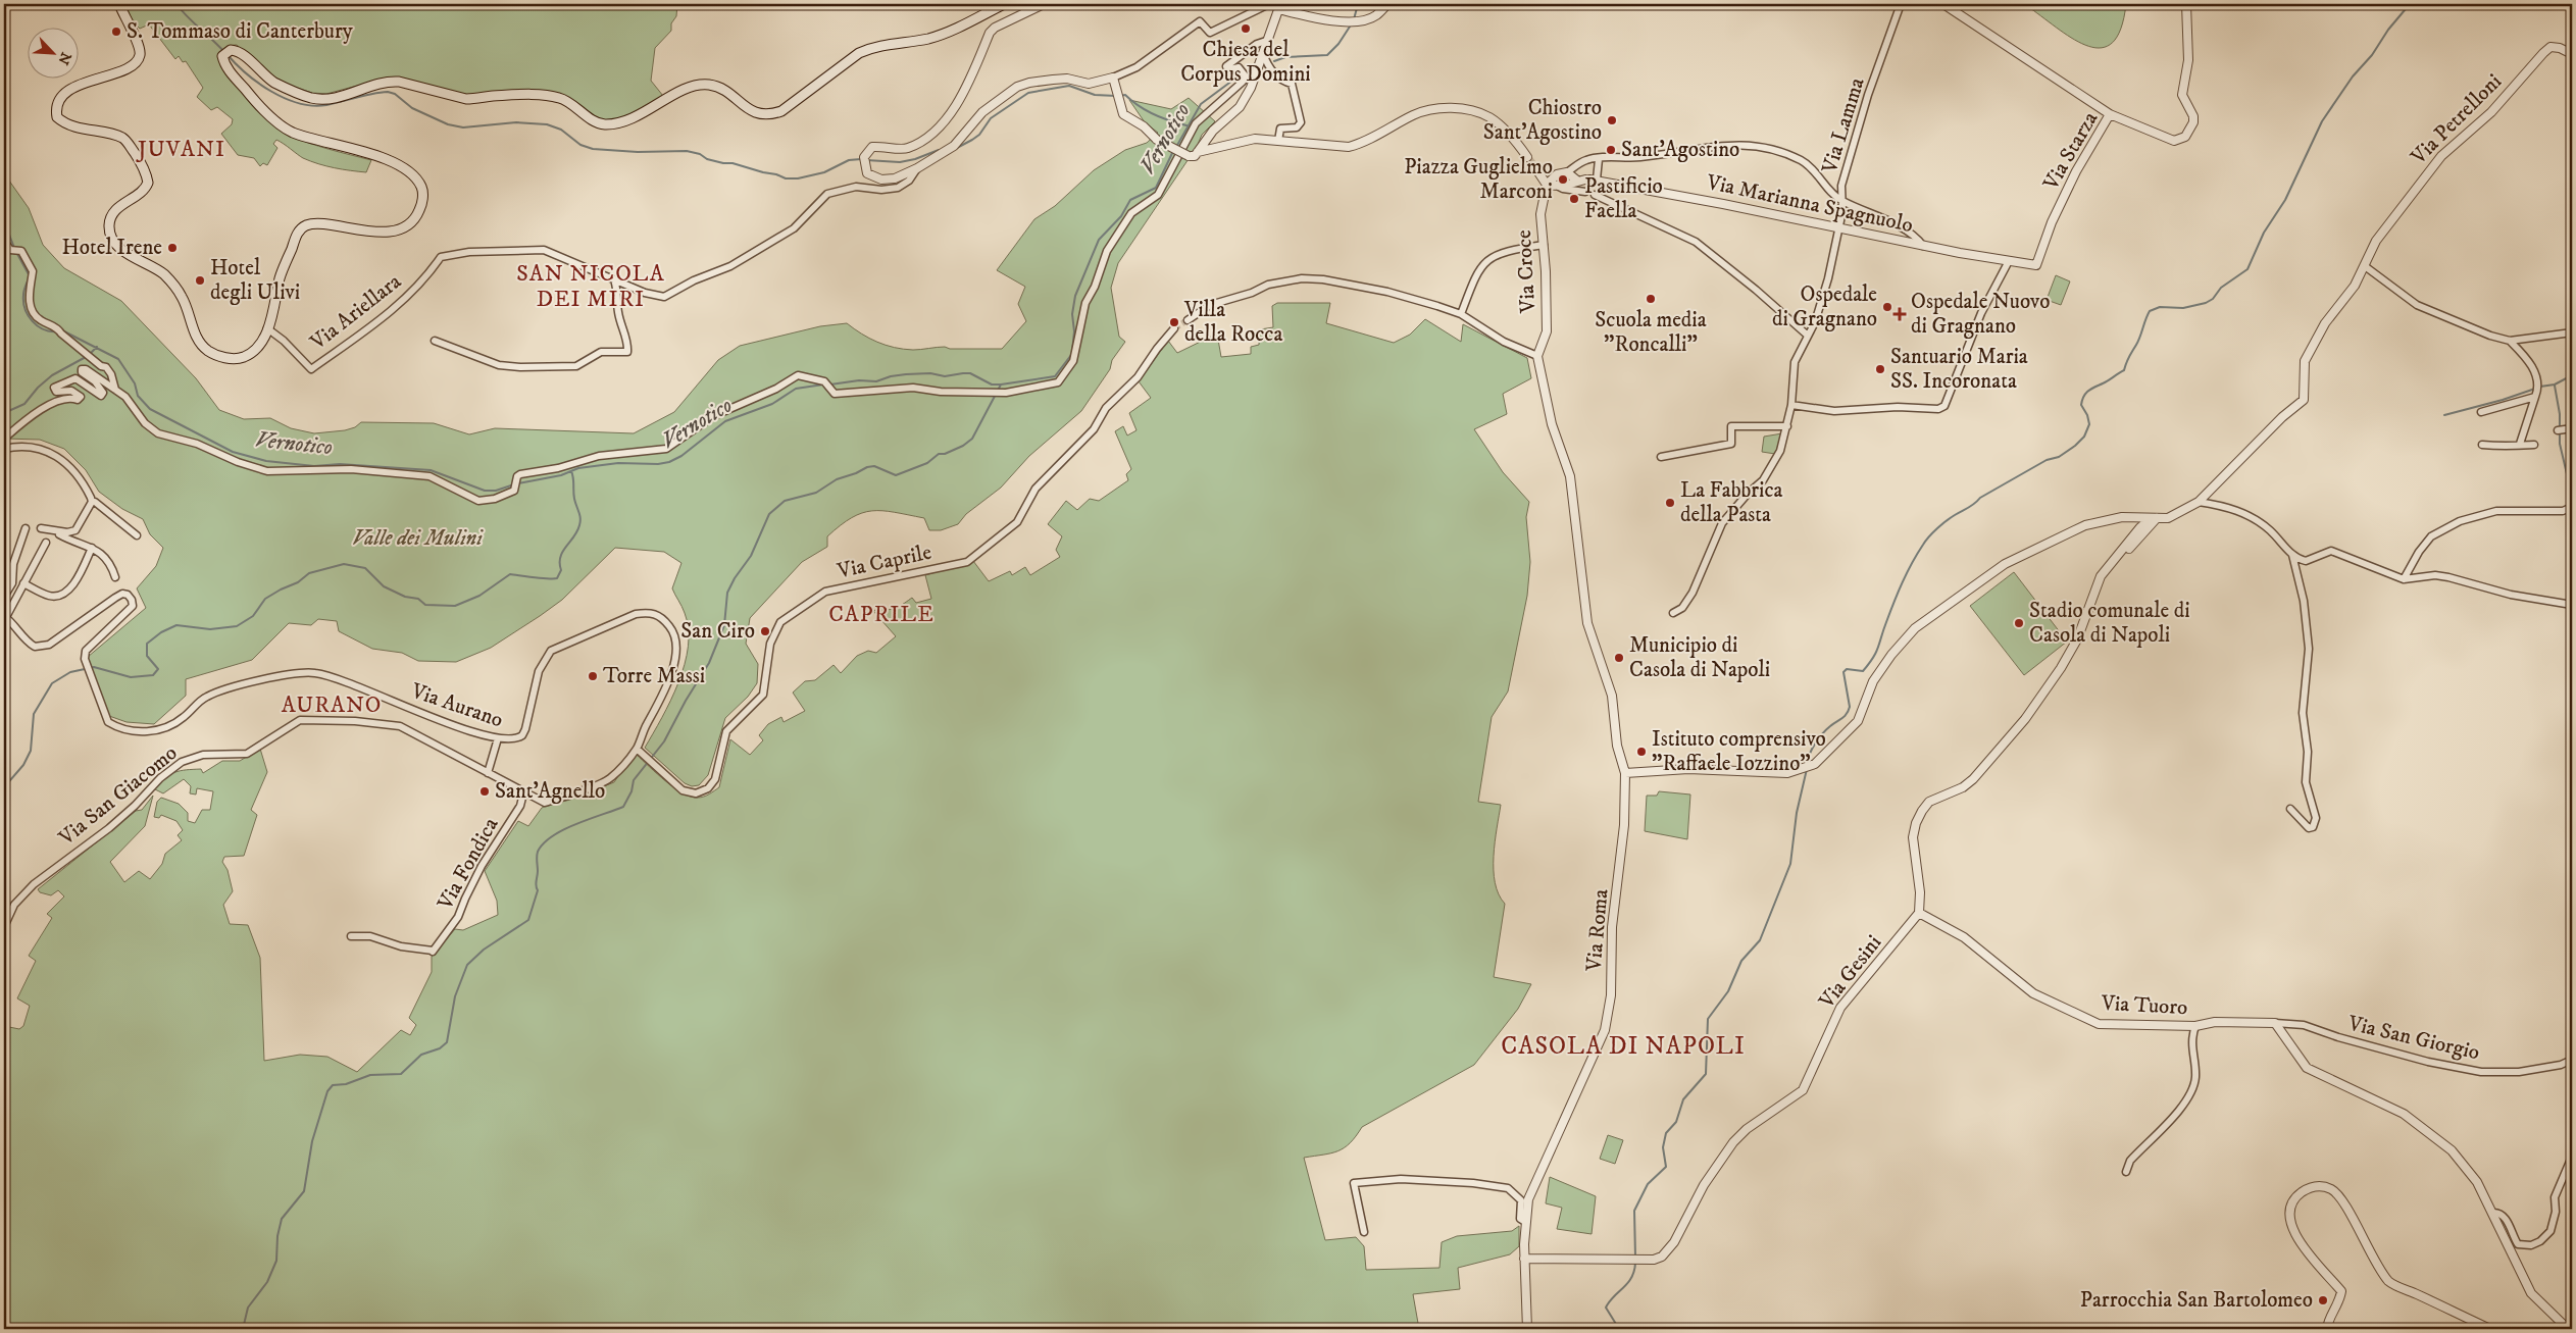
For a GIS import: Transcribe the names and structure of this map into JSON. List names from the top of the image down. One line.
{"streets":{"street":["Via Petrelloni","Via Lamma","Via Starza","Via Marianna Spagnuolo","Via Croce","Via Ariellara","Via Caprile","Via Aurano","Via San Giacomo","Via Fondica","Via Roma","Via Gesini","Via Tuoro","Via San Giorgio"]},"crossings":[["Via Lamma","Via Marianna Spagnuolo"],["Via Starza","Via Marianna Spagnuolo"],["Via Croce","Via Roma"],["Via Caprile","Via Aurano"],["Via Roma","Via Gesini"],["Via Gesini","Via Tuoro"],["Via Tuoro","Via San Giorgio"]],"districts":["JUVANI","SAN NICOLA DEI MIRI","CAPRILE","AURANO","CASOLA DI NAPOLI"],"water":["Vernotico"],"parks":["Valle dei Mulini"],"places":{"other":["Chiesa del Corpus Domini","S. Tommaso di Canterbury","Chiostro Sant'Agostino","Sant'Agostino","Piazza Guglielmo Marconi","Pastificio Faella","Hotel Irene","Hotel degli Ulivi","Scuola media \"Roncalli\"","Ospedale di Gragnano","Villa della Rocca","Santuario Maria SS. Incoronata","La Fabbrica della Pasta","Stadio comunale di Casola di Napoli","San Ciro","Municipio di Casola di Napoli","Torre Massi","Istituto comprensivo \"Raffaele Iozzino\"","Sant'Agnello","Parrocchia San Bartolomeo"],"health":["Ospedale Nuovo di Gragnano"]},"north":"bottom right"}
